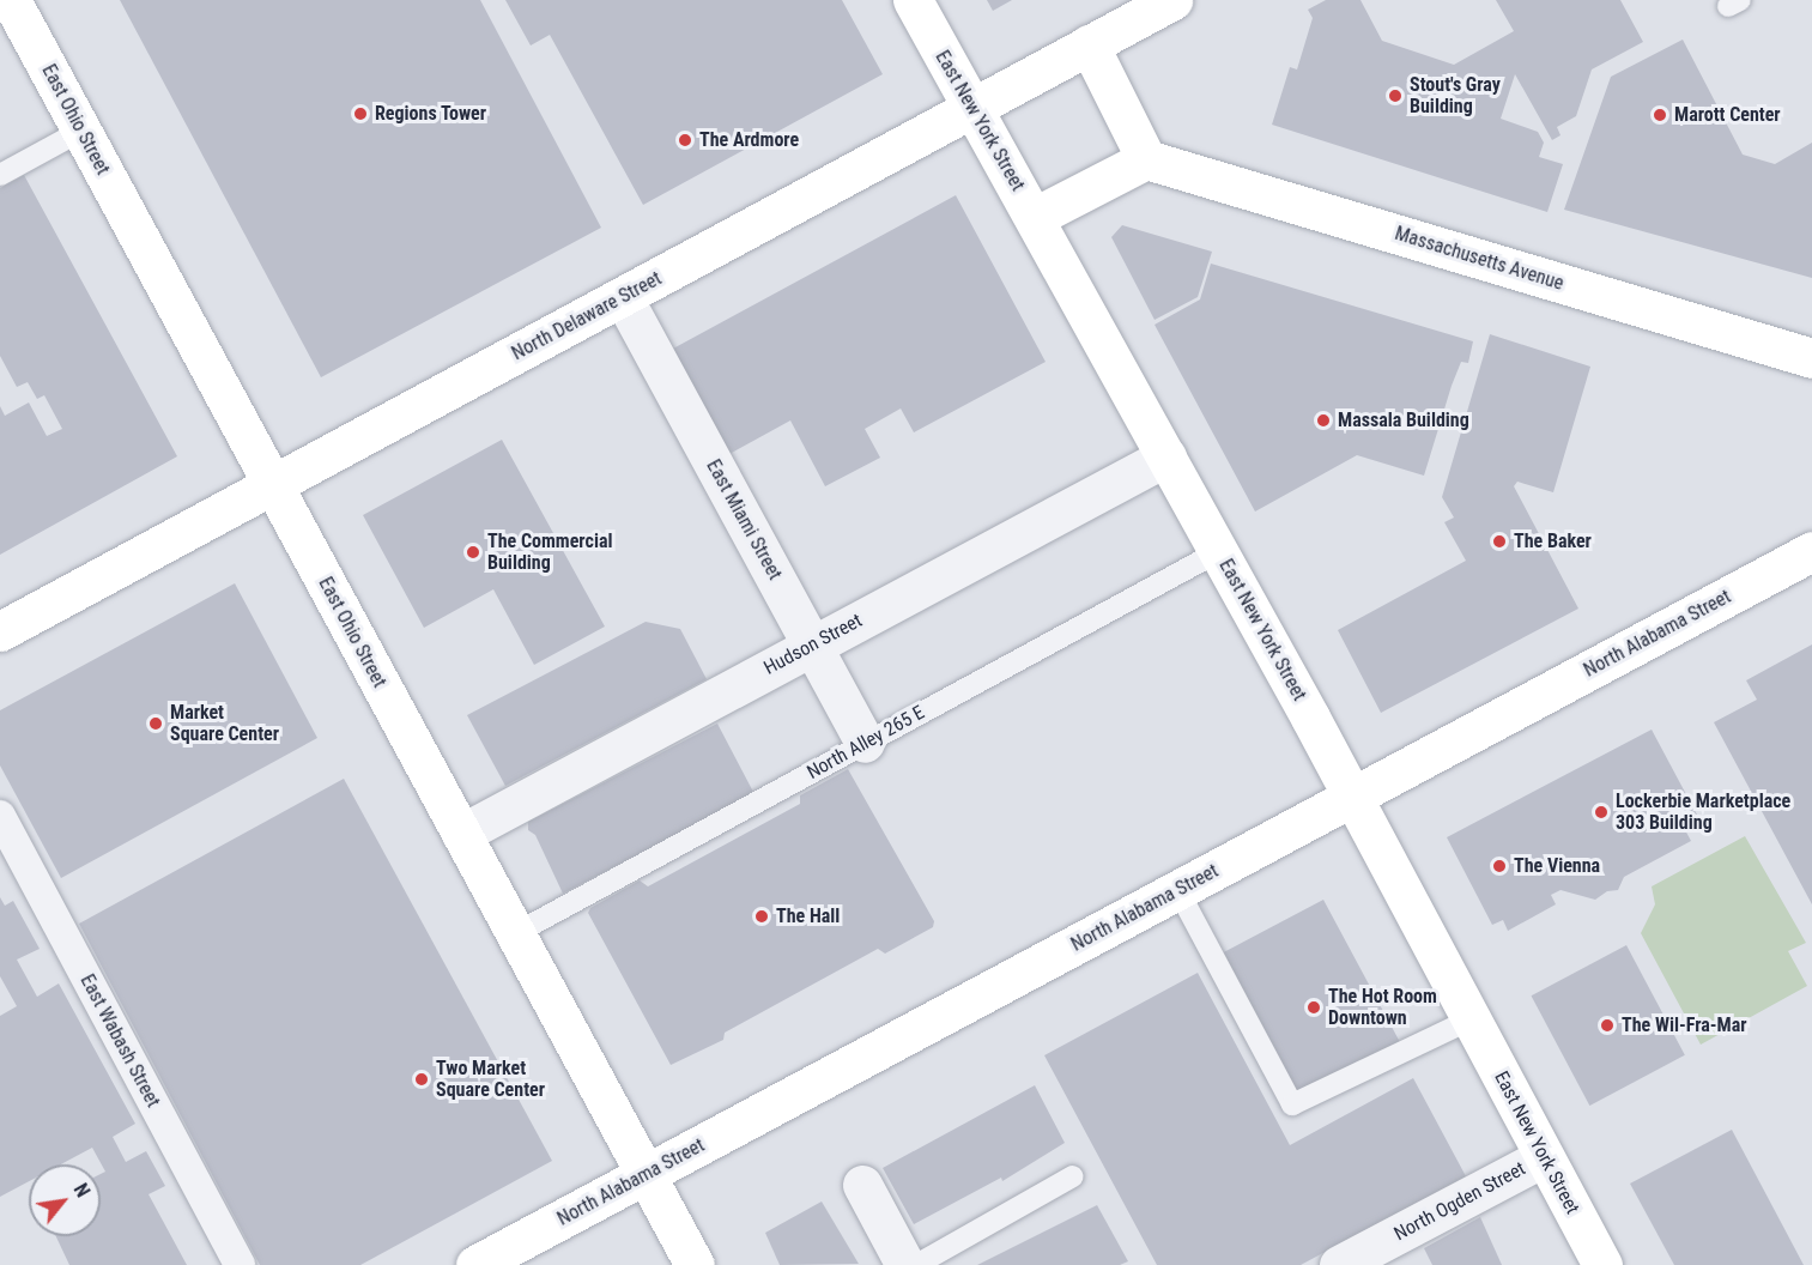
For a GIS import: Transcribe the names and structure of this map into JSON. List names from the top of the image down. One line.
{"streets":{"main road":["East Ohio Street","East New York Street","Massachusetts Avenue","North Delaware Street","North Alabama Street"],"street":["East Miami Street","Hudson Street","East Wabash Street","North Ogden Street"],"lane":["North Alley 265 E"]},"crossings":[["East Ohio Street","North Delaware Street"],["East Ohio Street","North Alabama Street"],["East Ohio Street","Hudson Street"],["East Ohio Street","North Alley 265 E"],["East New York Street","North Delaware Street"],["East New York Street","North Alabama Street"],["East New York Street","Hudson Street"],["East New York Street","North Alley 265 E"],["East New York Street","North Ogden Street"],["North Delaware Street","East Miami Street"],["East Miami Street","Hudson Street"],["East Miami Street","North Alley 265 E"]],"places":["Stout's Gray Building","Regions Tower","Marott Center","The Ardmore","Massala Building","The Baker","The Commercial Building","Market Square Center","Lockerbie Marketplace 303 Building","The Vienna","The Hall","The Hot Room Downtown","The Wil-Fra-Mar","Two Market Square Center"],"north":"top right"}
